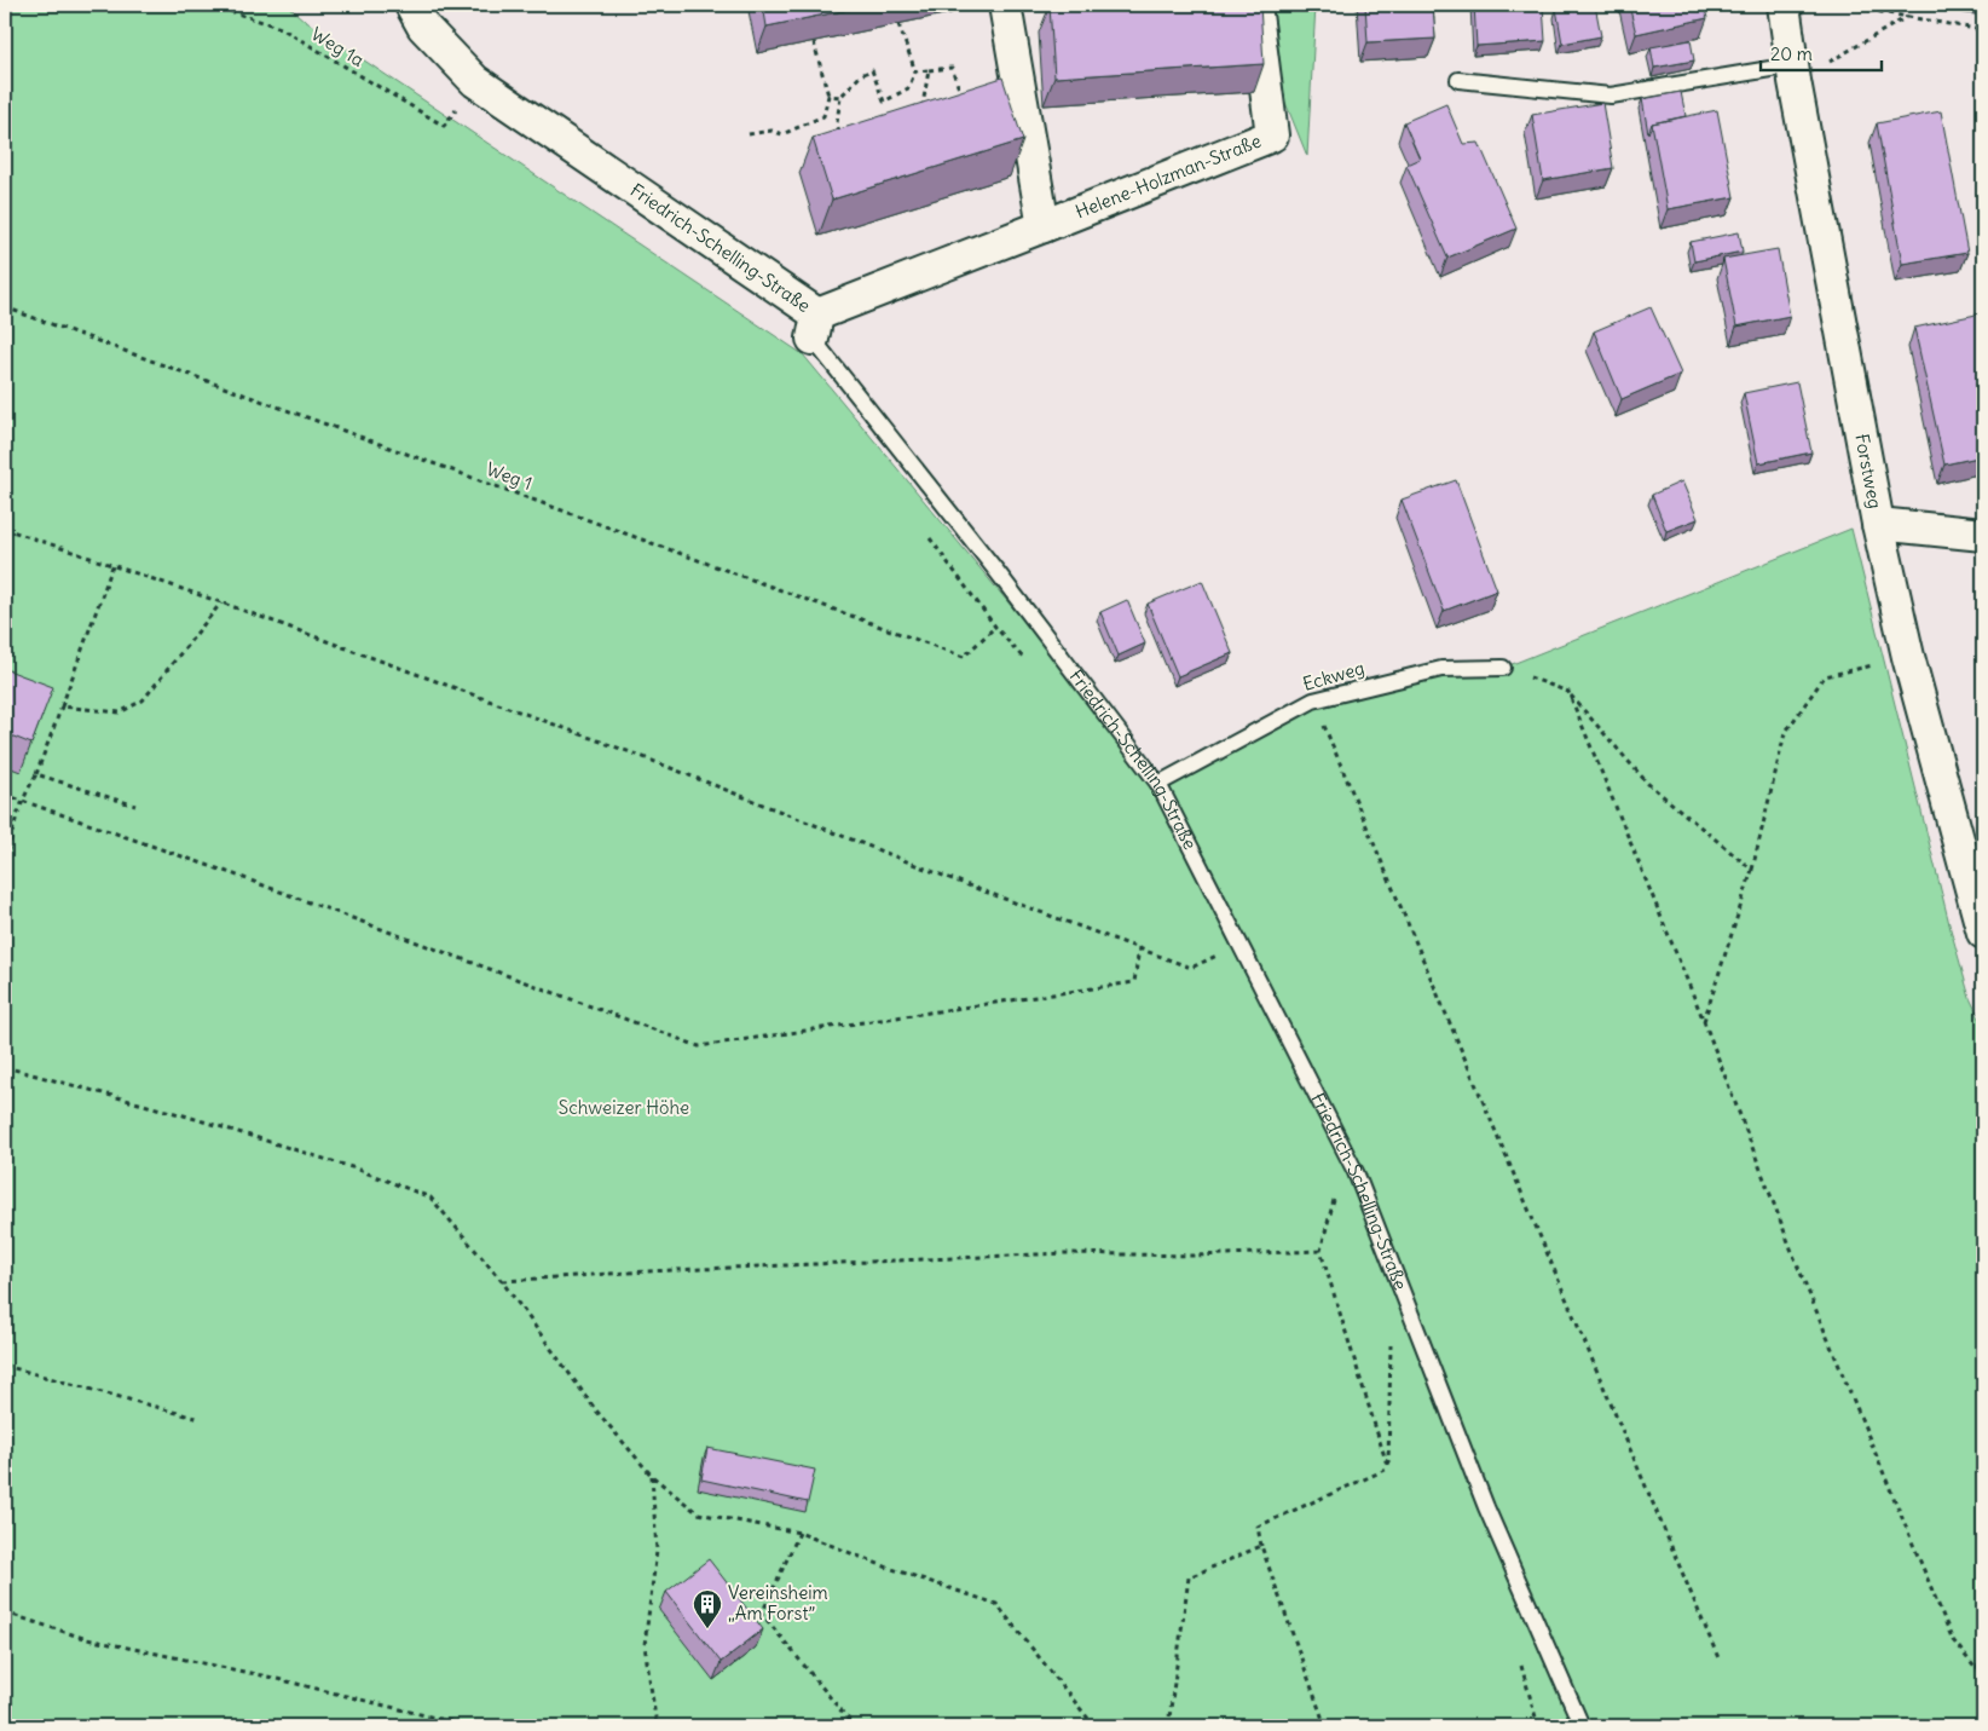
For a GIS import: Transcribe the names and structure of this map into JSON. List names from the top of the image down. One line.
{"streets":{"street":["Helene-Holzman-Straße","Friedrich-Schelling-Straße","Forstweg"],"lane":["Eckweg"],"path":["Weg 1a","Weg 1"]},"crossings":[["Helene-Holzman-Straße","Friedrich-Schelling-Straße"],["Friedrich-Schelling-Straße","Eckweg"]],"parks":["Schweizer Höhe"],"places":{"building":["Vereinsheim „Am Forst”"]},"scale_bar":"20 m"}
